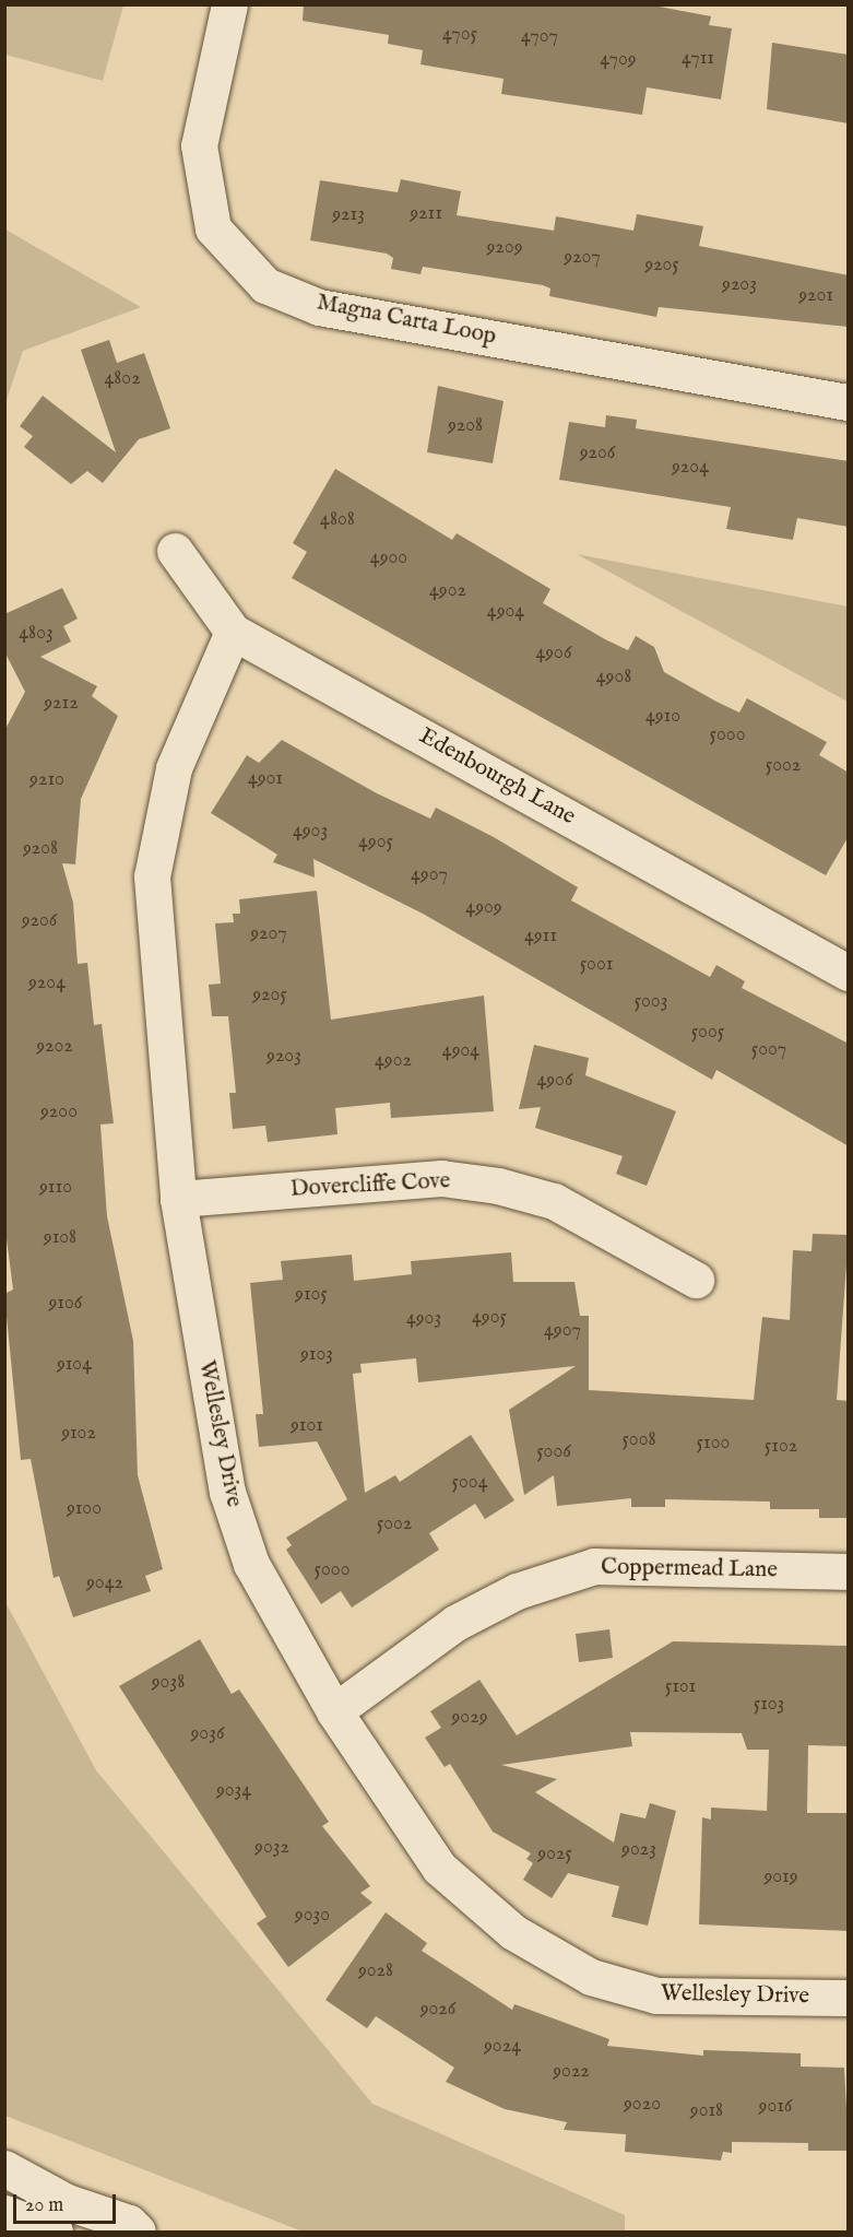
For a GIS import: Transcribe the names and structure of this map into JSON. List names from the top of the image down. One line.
{"streets":{"street":["Magna Carta Loop","Edenbourgh Lane","Dovercliffe Cove","Wellesley Drive","Coppermead Lane"]},"crossings":[["Edenbourgh Lane","Wellesley Drive"],["Dovercliffe Cove","Wellesley Drive"],["Wellesley Drive","Coppermead Lane"]],"house_numbers":["4705","4707","4711","4709","9211","9213","9209","9207","9205","9203","9201","4802","9208","9206","9204","4808","4900","4902","4904","4803","4906","4908","9212","4910","5000","5002","4901","9210","4903","4905","9208","4907","4909","9206","9207","4911","5001","9204","9205","5003","5005","9202","5007","4904","9203","4902","4906","9200","9110","9108","9105","9106","4905","4903","4907","9103","9104","9101","9102","5008","5100","5102","5006","5004","9100","5002","5000","9042","9038","5101","5103","9029","9036","9034","9032","9023","9025","9019","9030","9028","9026","9024","9022","9020","9016","9018"],"scale_bar":"20 m"}
